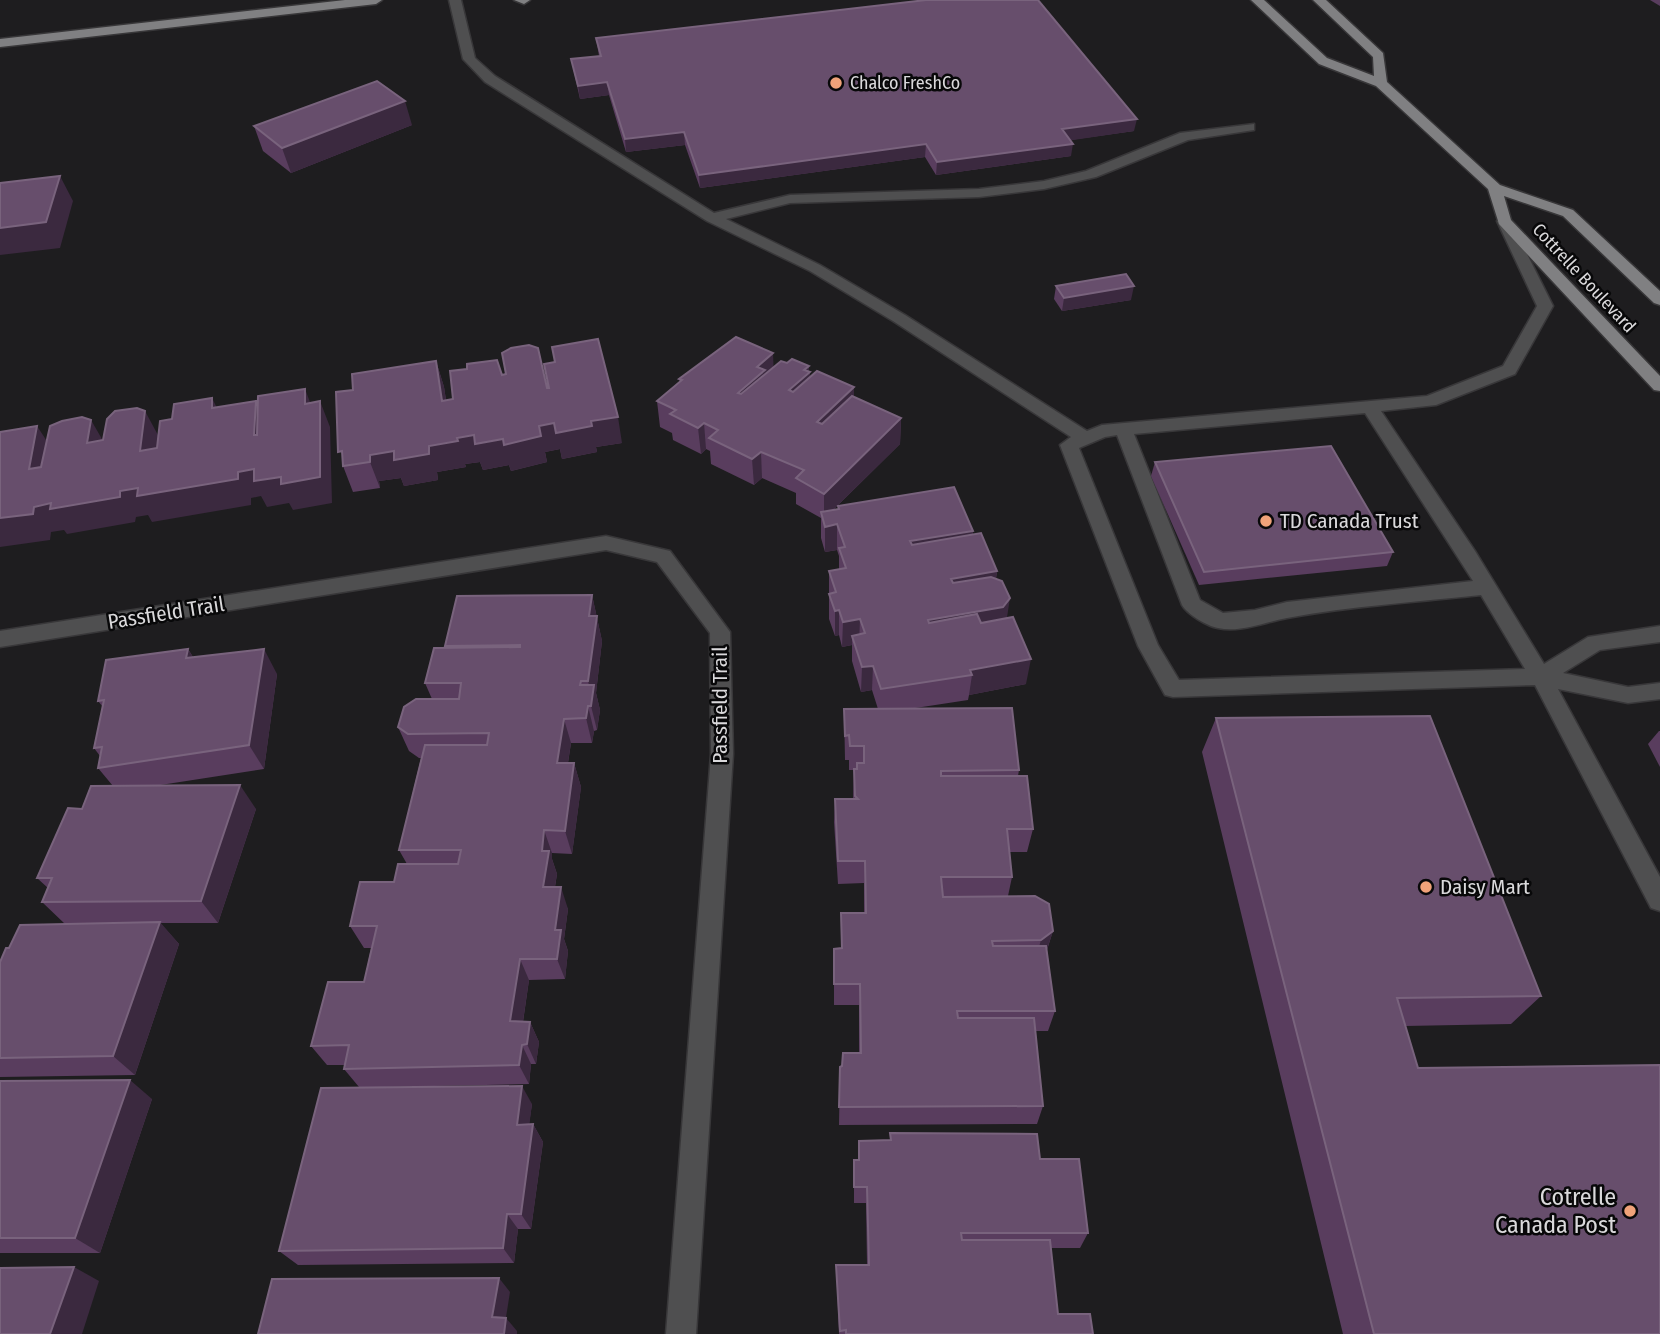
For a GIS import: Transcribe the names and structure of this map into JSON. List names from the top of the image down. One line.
{"streets":{"main road":["Cottrelle Boulevard"],"street":["Passfield Trail"]},"places":["Chalco FreshCo","TD Canada Trust","Daisy Mart","Cotrelle Canada Post"]}
